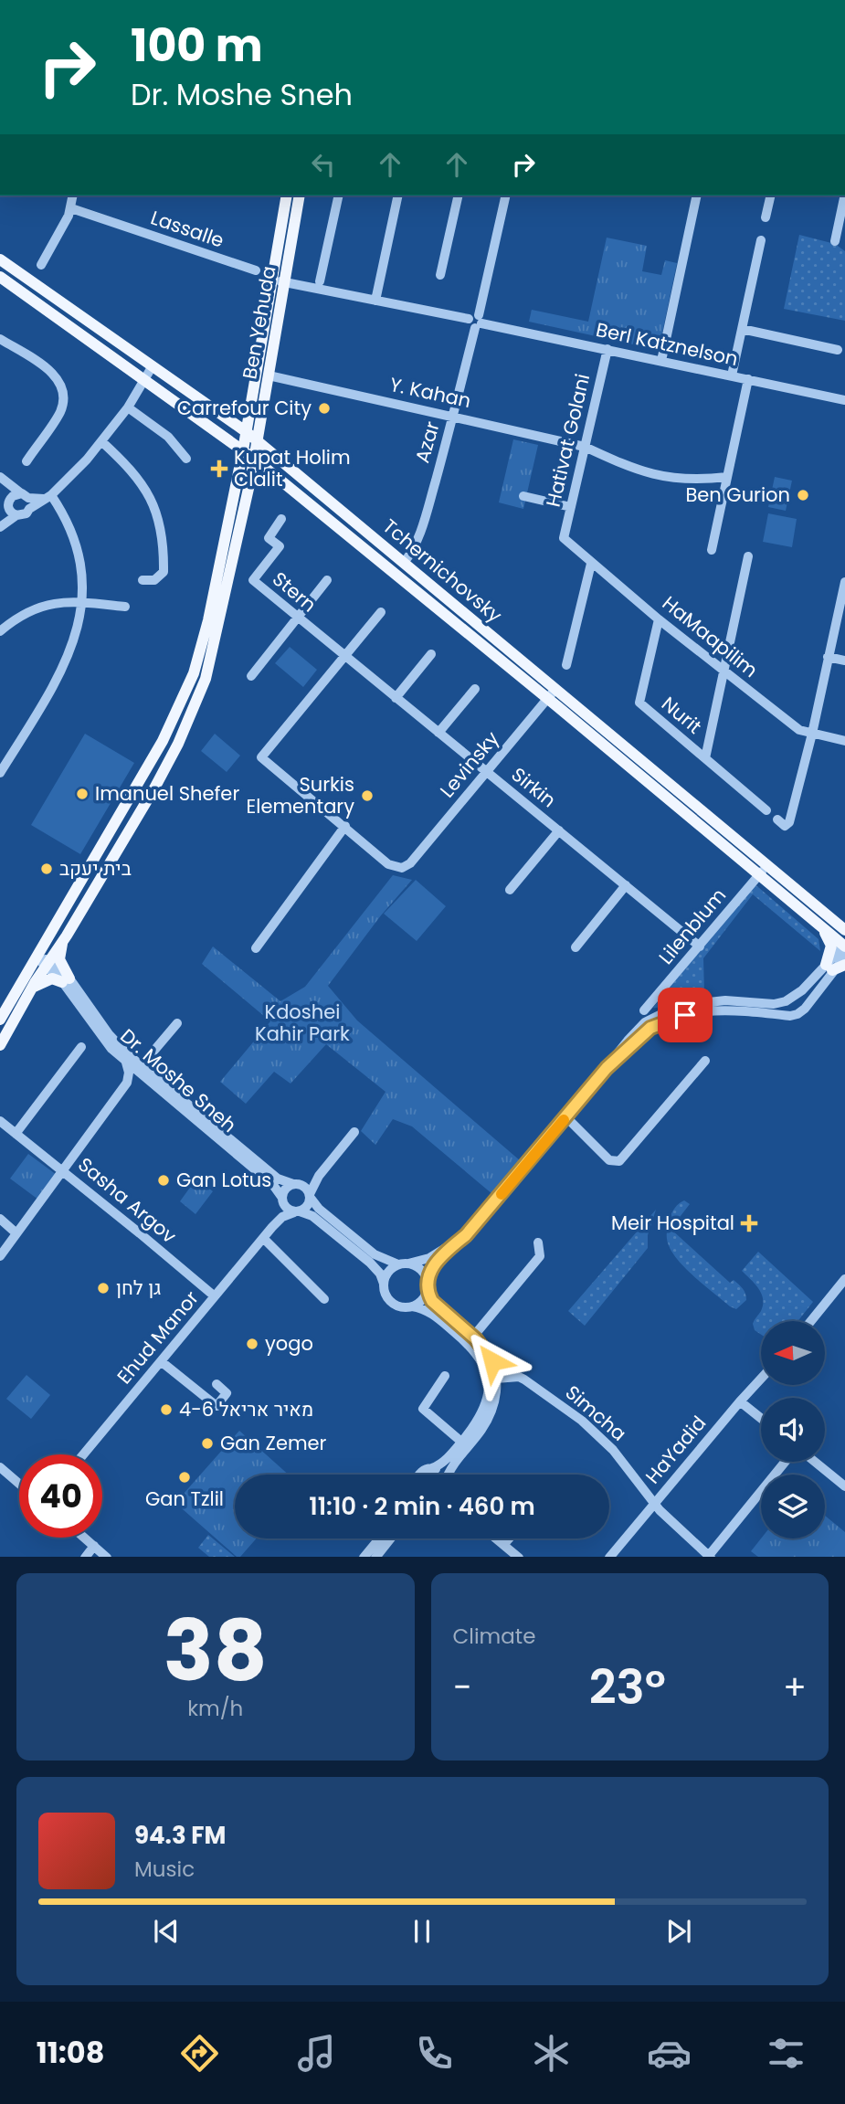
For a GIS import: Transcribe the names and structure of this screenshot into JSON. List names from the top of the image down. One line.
{"streets":{"main road":["Ben Yehuda","Tchernichovsky"],"street":["Lassalle","Berl Katznelson","Y. Kahan","Hativat Golani","Azar","Stern","HaMaapilim","Nurit","Levinsky","Sirkin","Lilenblum","Dr. Moshe Sneh","Sasha Argov","Ehud Manor","Simcha","HaYadid"]},"crossings":[["Ben Yehuda","Y. Kahan"],["Ben Yehuda","Tchernichovsky"],["Ben Yehuda","Dr. Moshe Sneh"],["Berl Katznelson","Hativat Golani"],["Berl Katznelson","Azar"],["Y. Kahan","Hativat Golani"],["Y. Kahan","Azar"],["Hativat Golani","HaMaapilim"],["Azar","Tchernichovsky"],["Tchernichovsky","Levinsky"],["Tchernichovsky","Lilenblum"],["Stern","Sirkin"],["HaMaapilim","Nurit"],["Levinsky","Sirkin"],["Sirkin","Lilenblum"],["Dr. Moshe Sneh","Ehud Manor"],["Sasha Argov","Ehud Manor"],["Simcha","HaYadid"]],"parks":["Kdoshei Kahir Park"],"places":{"other":["Carrefour City","Ben Gurion","Imanuel Shefer","Surkis Elementary","בית יעקב","Gan Lotus","גן לחן","yogo","מאיר אריאל 4-6","Gan Zemer","Gan Tzlil"],"health":["Kupat Holim Clalit","Meir Hospital"]},"north":"left","page":{"turn":["100 m","Dr. Moshe Sneh"],"limit":"40","trip":"11:10 · 2 min · 460 m","tile":[["38","km/h"],"Climate"],"heat":["−","23°","+"],"song":["94.3 FM","Music"],"tabs":"11:08"}}
